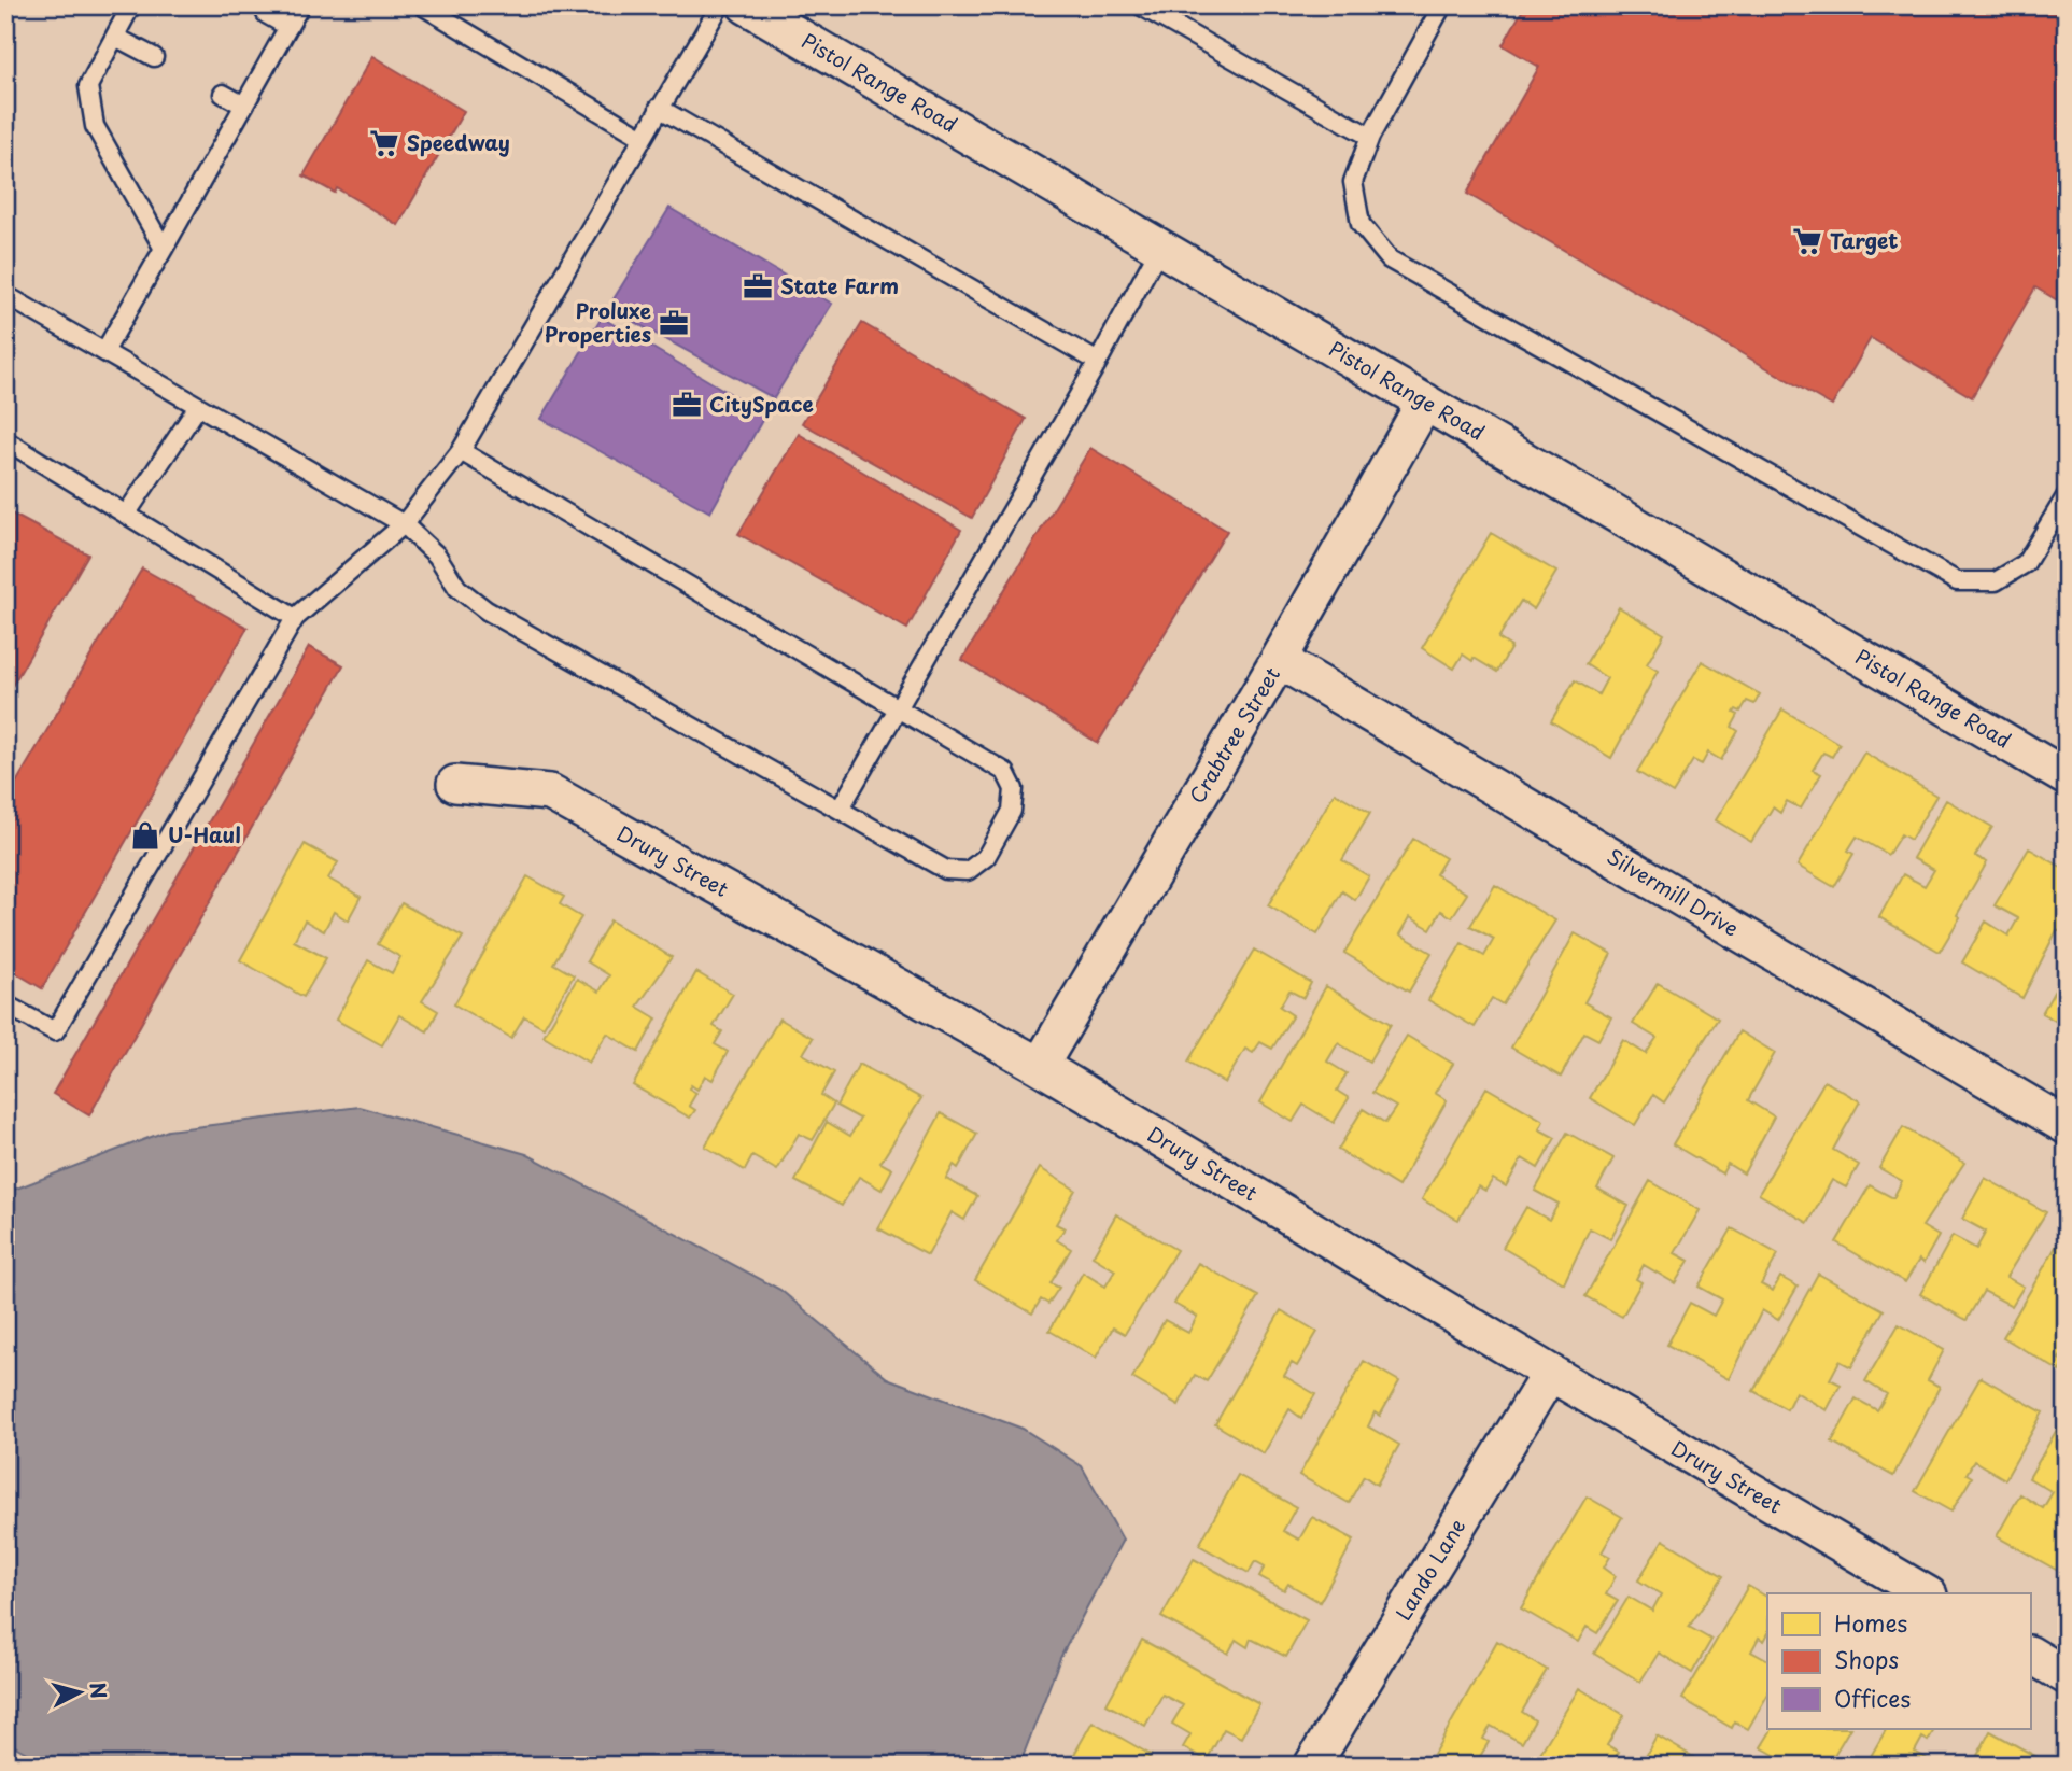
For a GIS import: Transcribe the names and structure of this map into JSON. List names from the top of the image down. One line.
{"streets":{"street":["Pistol Range Road","Crabtree Street","Drury Street","Silvermill Drive","Lando Lane"]},"crossings":[["Pistol Range Road","Crabtree Street"],["Crabtree Street","Drury Street"],["Crabtree Street","Silvermill Drive"],["Drury Street","Lando Lane"]],"places":{"supermarket":["Speedway","Target"],"office":["State Farm","Proluxe Properties","CitySpace"],"shop":["U-Haul"]},"legend":["Homes","Shops","Offices"],"north":"right"}
